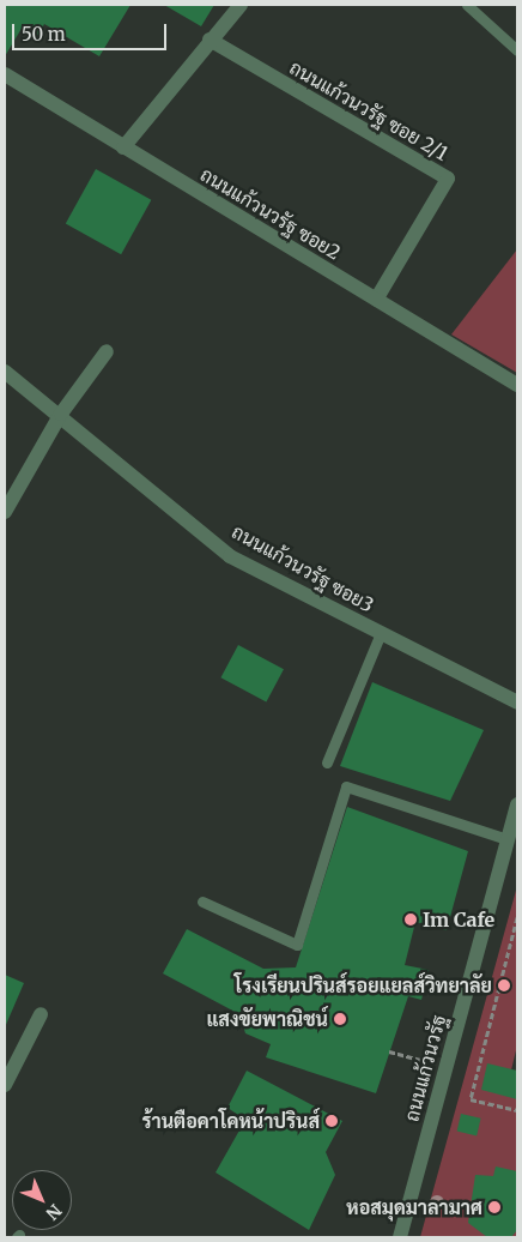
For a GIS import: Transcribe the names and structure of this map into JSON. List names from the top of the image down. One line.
{"streets":{"street":["ถนนแก้วนวรัฐ ซอย 2/1","ถนนแก้วนวรัฐ ซอย2","ถนนแก้วนวรัฐ ซอย3","ถนนแก้วนวรัฐ"]},"crossings":[["ถนนแก้วนวรัฐ ซอย 2/1","ถนนแก้วนวรัฐ ซอย2"]],"places":["Im Cafe","โรงเรียนปรินส์รอยแยลส์วิทยาลัย","แสงขัยพาณิชน์","ร้านตือคาโคหน้าปรินส์","หอสมุดมาลามาศ"],"scale_bar":"50 m","north":"bottom right"}
